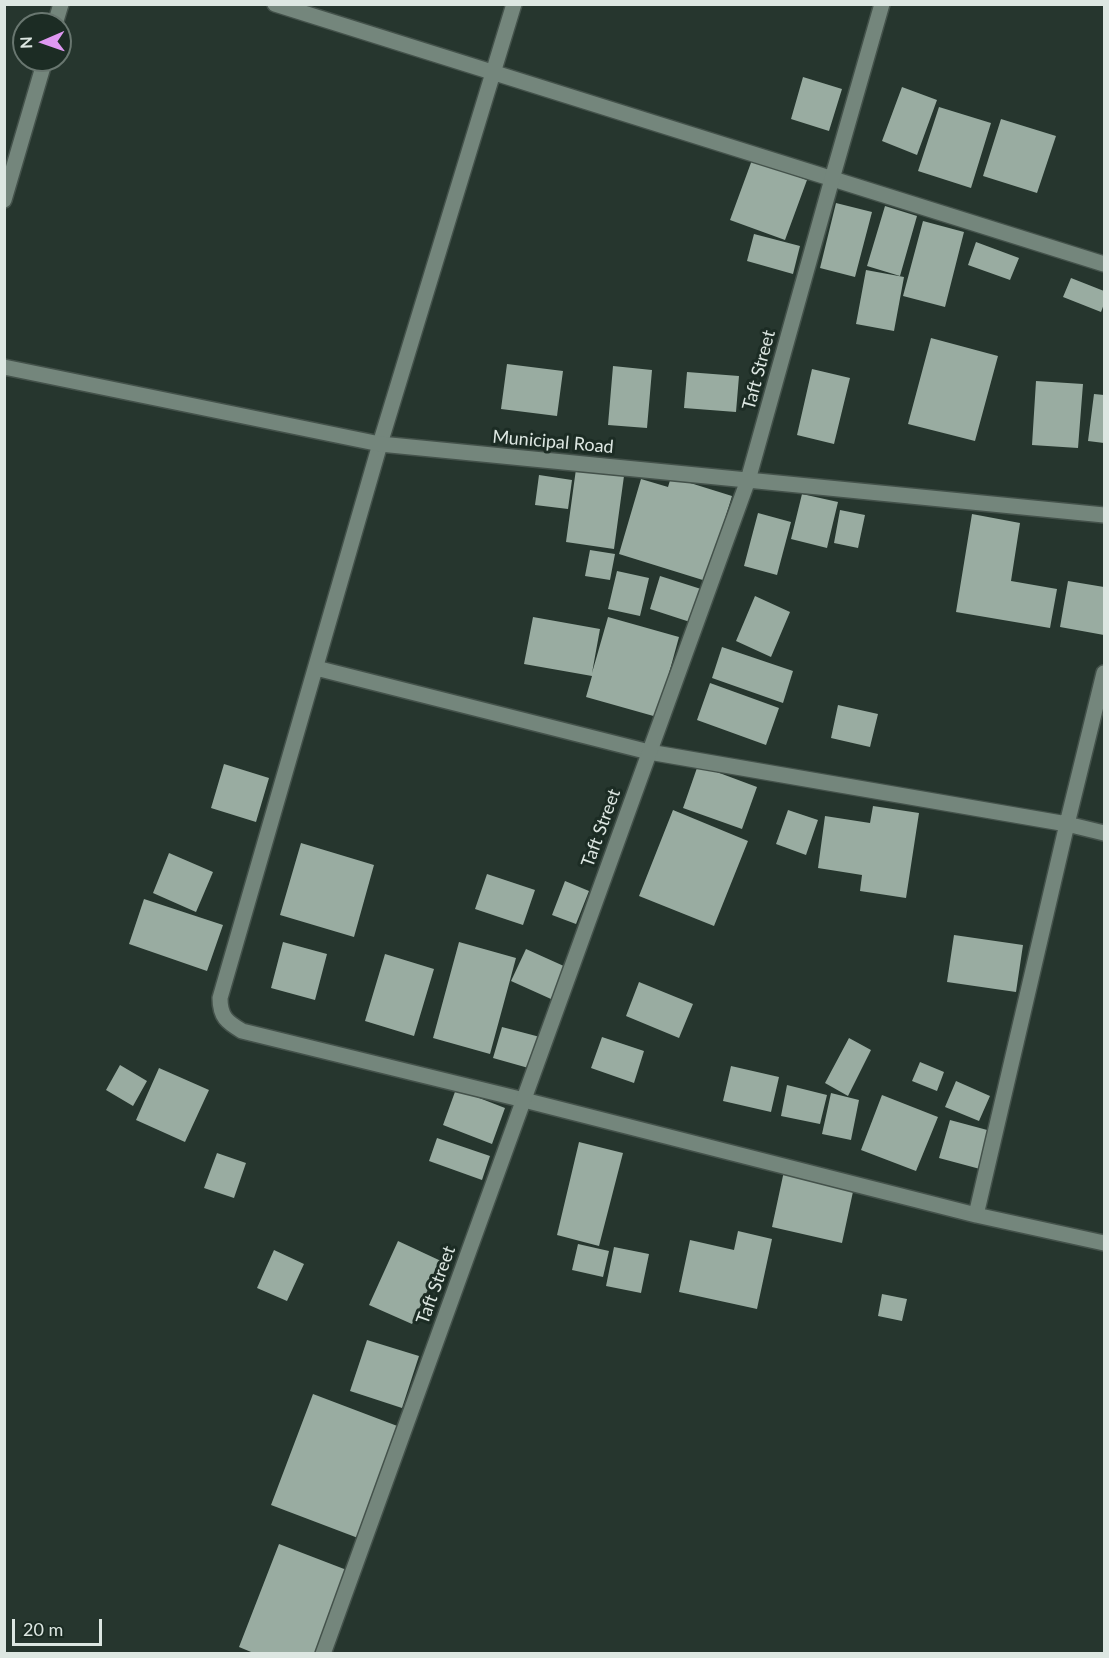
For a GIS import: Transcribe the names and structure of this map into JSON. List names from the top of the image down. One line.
{"streets":{"street":["Taft Street","Municipal Road"]},"crossings":[["Taft Street","Municipal Road"]],"scale_bar":"20 m","north":"left"}
